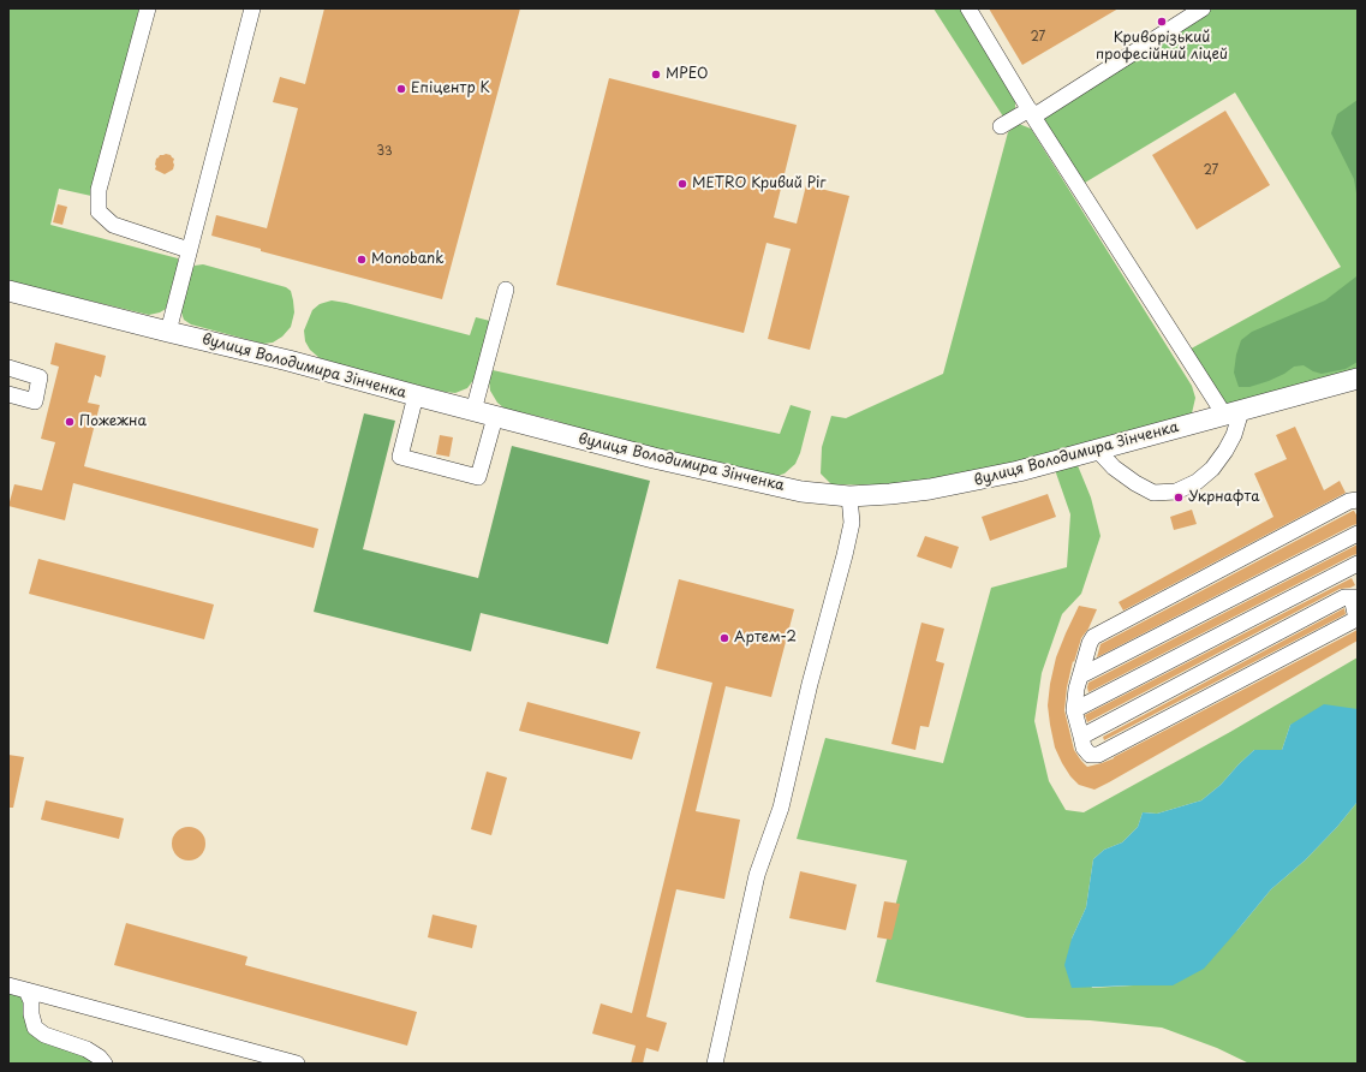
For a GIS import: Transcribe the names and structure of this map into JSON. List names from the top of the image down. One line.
{"streets":{"main road":["вулиця Володимира Зінченка"]},"places":["Криворізький професійний ліцей","МРЕО","Епіцентр К","METRO Кривий Ріг","Monobank","Пожежна","Укрнафта","Артем-2"],"house_numbers":["27","33","27"]}
